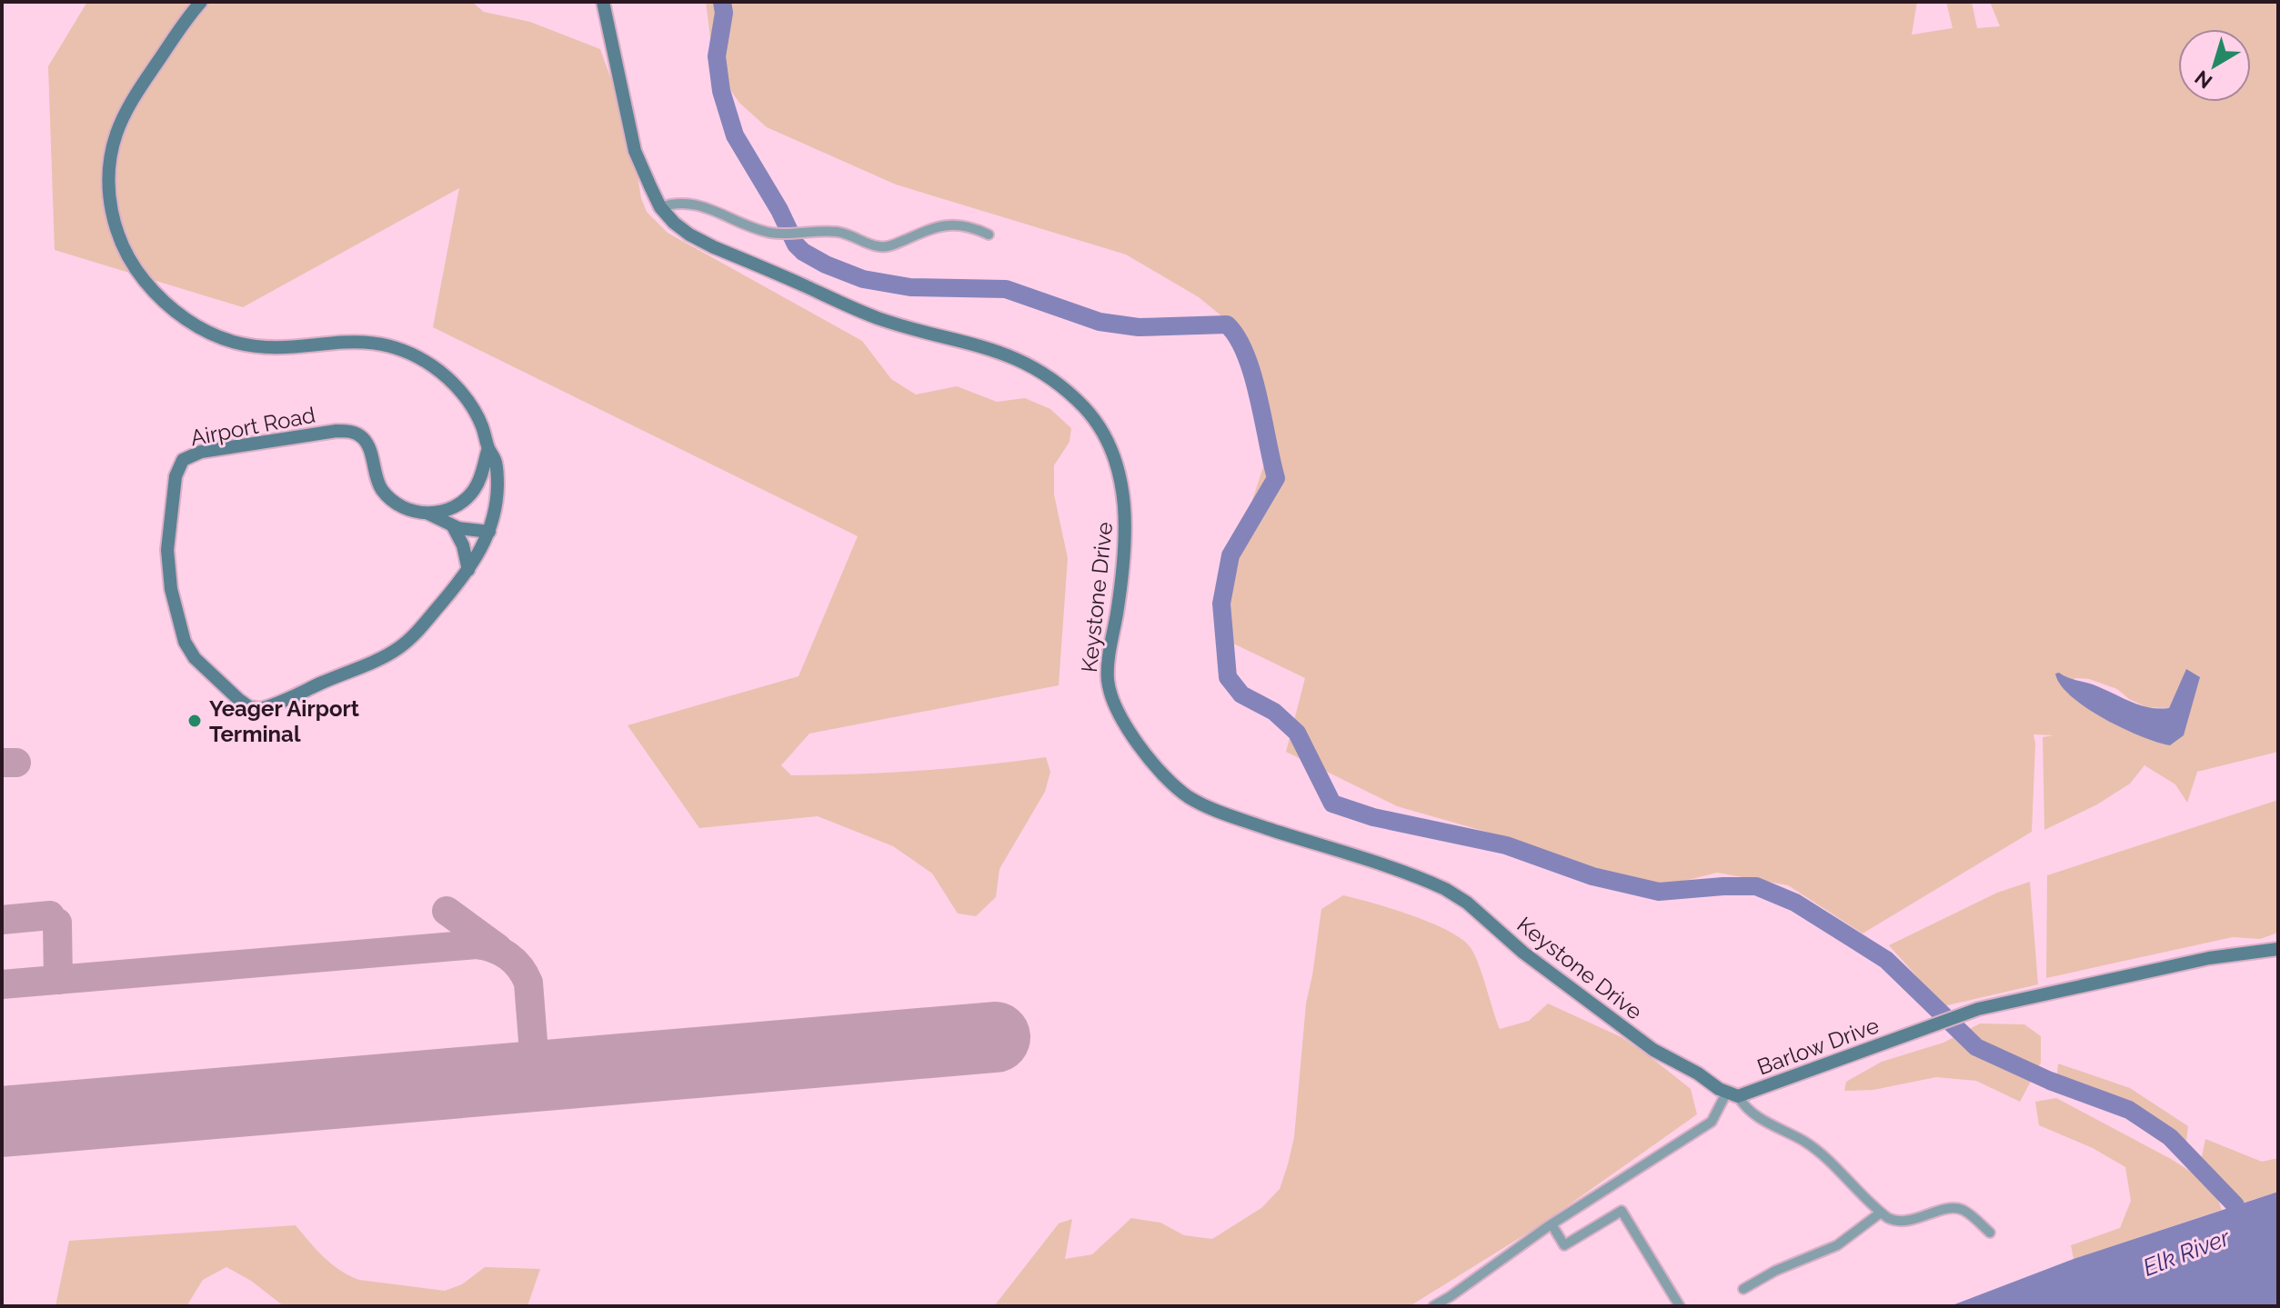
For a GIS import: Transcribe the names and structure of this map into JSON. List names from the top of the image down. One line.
{"streets":{"street":["Airport Road","Keystone Drive","Barlow Drive"]},"crossings":[["Keystone Drive","Barlow Drive"]],"water":["Elk River"],"places":["Yeager Airport Terminal"],"north":"bottom left"}
